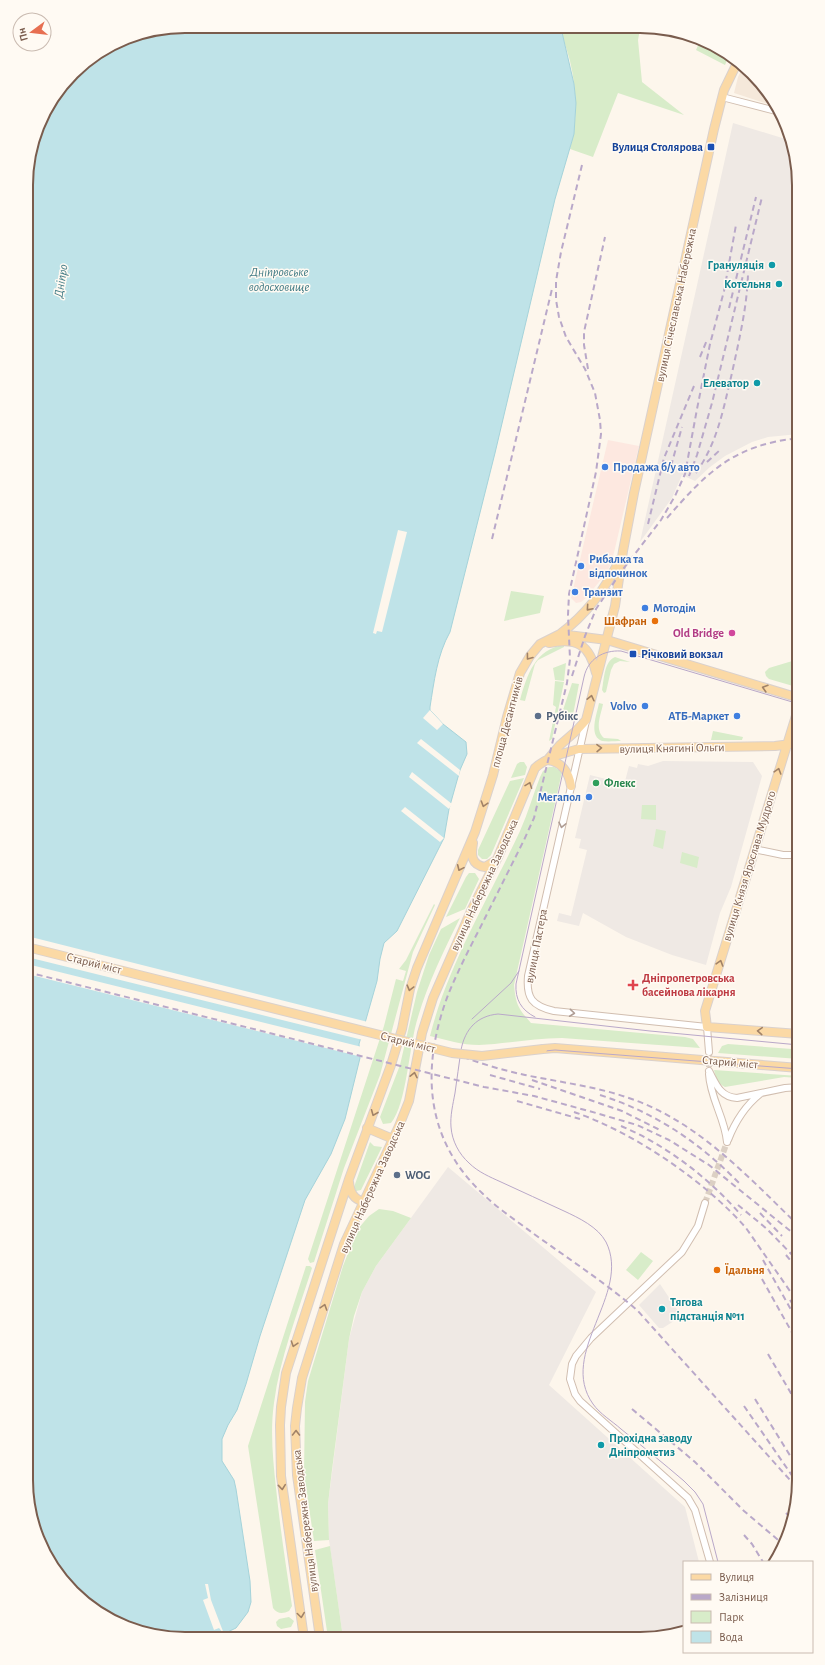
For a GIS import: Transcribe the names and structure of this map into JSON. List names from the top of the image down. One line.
{"streets":{"main road":["вулиця Січеславська Набережна","площа Десантників","вулиця Княгині Ольги","вулиця Князя Ярослава Мудрого","вулиця Набережна Заводська","вулиця Пастера","Старий міст"]},"crossings":[["вулиця Січеславська Набережна","площа Десантників"],["площа Десантників","вулиця Набережна Заводська"],["вулиця Княгині Ольги","вулиця Князя Ярослава Мудрого"],["вулиця Княгині Ольги","вулиця Набережна Заводська"],["вулиця Княгині Ольги","вулиця Пастера"],["вулиця Князя Ярослава Мудрого","вулиця Пастера"]],"one_way":["вулиця Княгині Ольги","вулиця Князя Ярослава Мудрого"],"water":["Дніпровське водосховище","Дніпро"],"places":{"transit":["Вулиця Столярова","Річковий вокзал"],"other":["Грануляція","Котельня","Елеватор","Продажа б/у авто","Рибалка та відпочинок","Транзит","Мотодім","Шафран","Old Bridge","Volvo","Рубікс","АТБ-Маркет","Флекс","Мегапол","WOG","Їдальня","Тягова пiдстанцiя №11","Прохідна заводу Дніпрометиз"],"health":["Дніпропетровська басейнова лікарня"]},"legend":["Вулиця","Залізниця","Парк","Вода"],"north":"left"}
